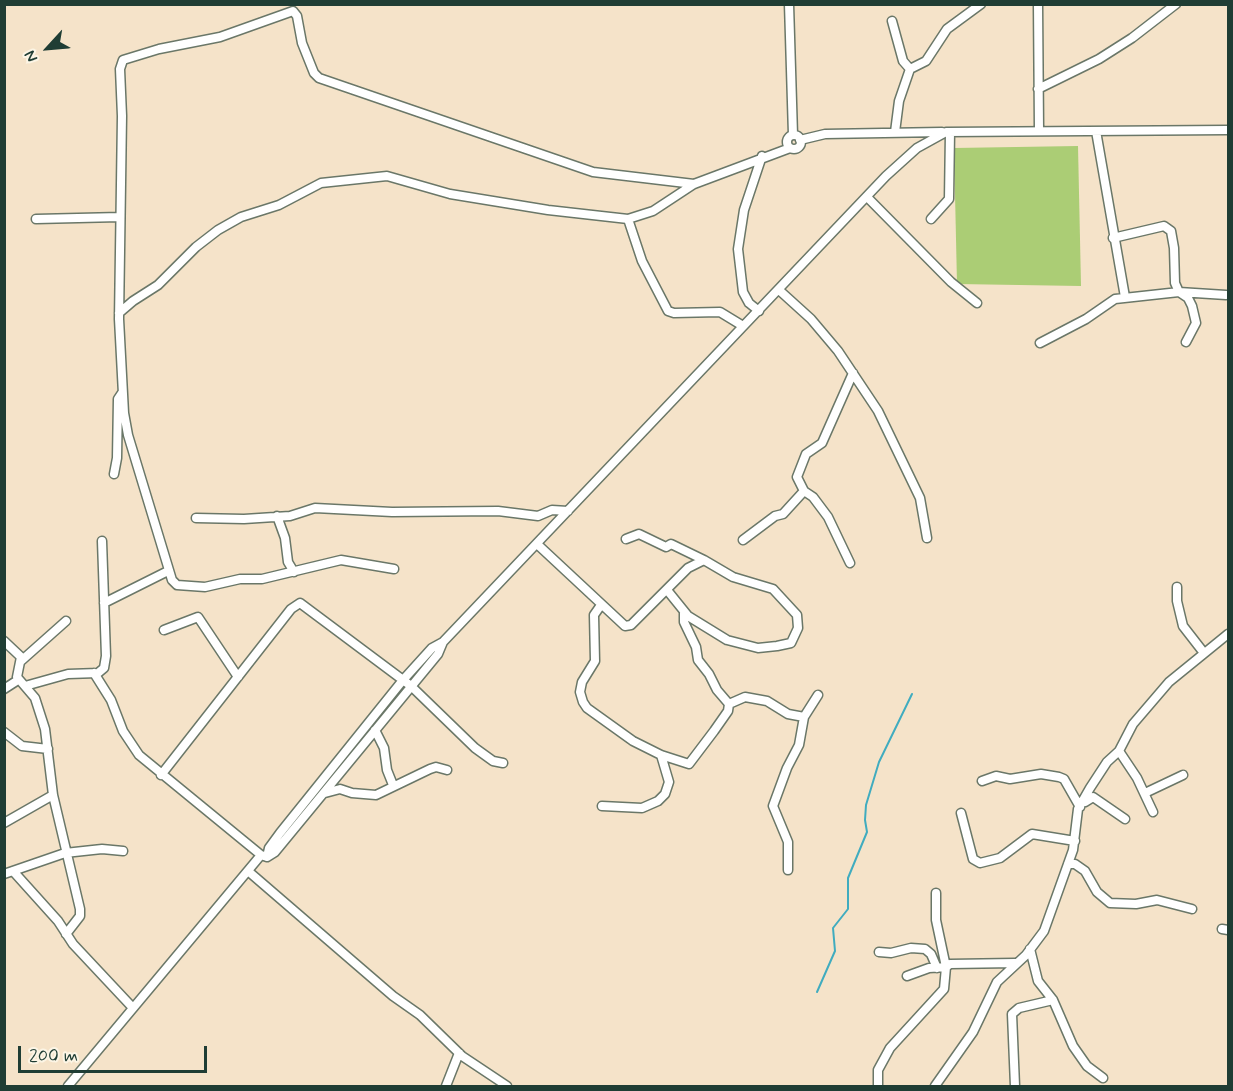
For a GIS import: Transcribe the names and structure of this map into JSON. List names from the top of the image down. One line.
{"scale_bar":"200 m","north":"bottom left"}
